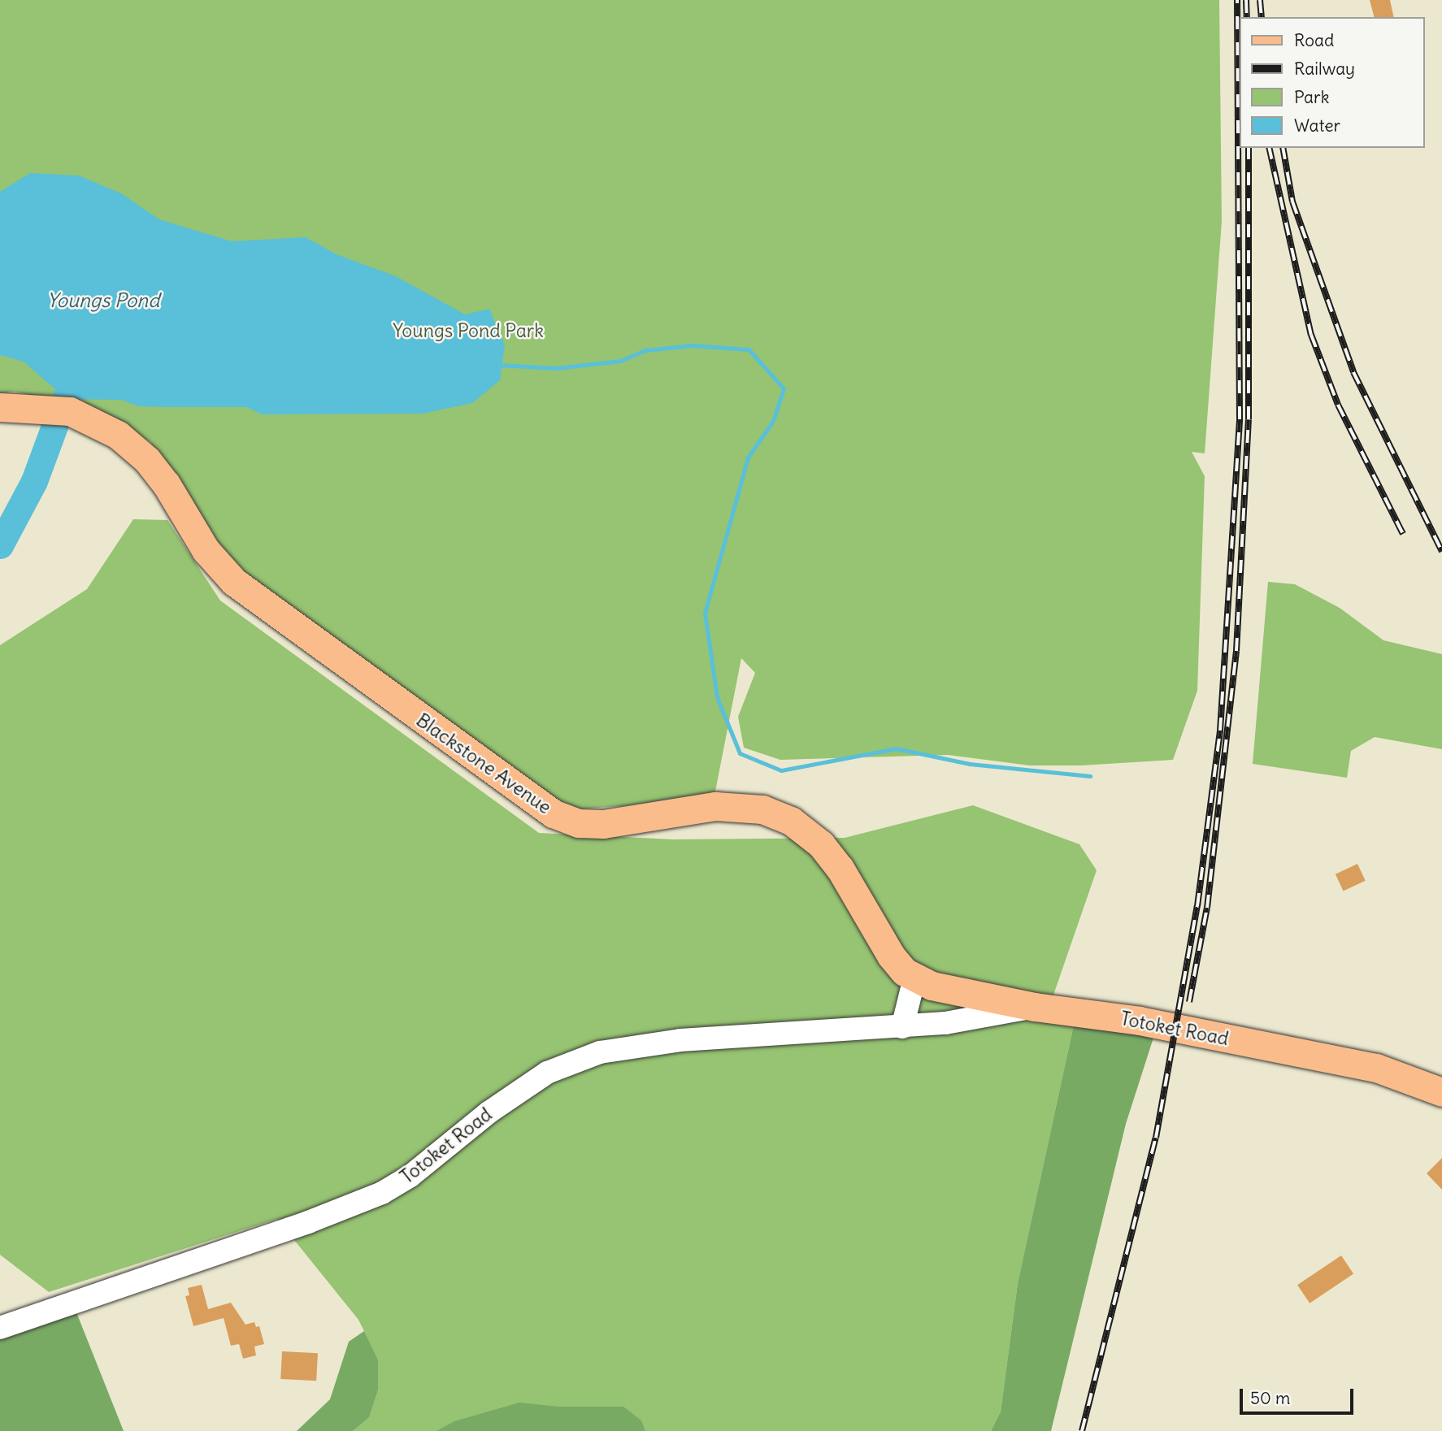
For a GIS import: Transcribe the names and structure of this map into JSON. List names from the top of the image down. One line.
{"streets":{"main road":["Blackstone Avenue","Totoket Road"]},"crossings":[["Blackstone Avenue","Totoket Road"]],"water":["Youngs Pond"],"parks":["Youngs Pond Park"],"legend":["Road","Railway","Park","Water"],"scale_bar":"50 m"}
